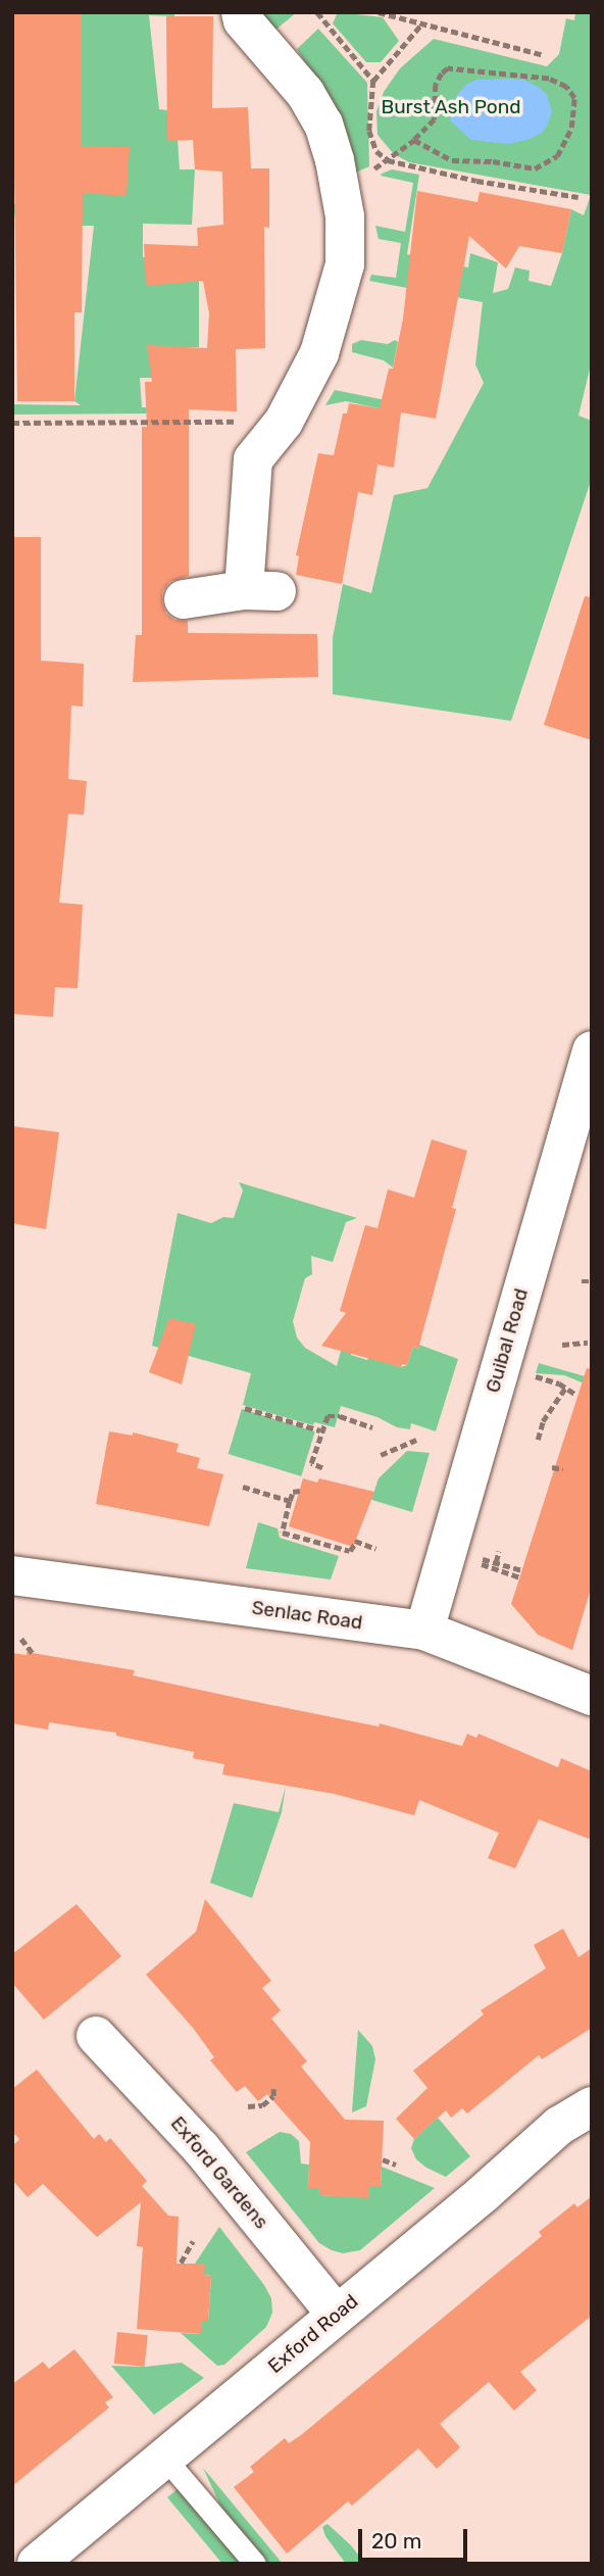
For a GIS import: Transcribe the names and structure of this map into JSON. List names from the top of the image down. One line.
{"streets":{"street":["Guibal Road","Senlac Road","Exford Gardens","Exford Road"]},"crossings":[["Guibal Road","Senlac Road"],["Exford Gardens","Exford Road"]],"parks":["Burst Ash Pond"],"scale_bar":"20 m"}
